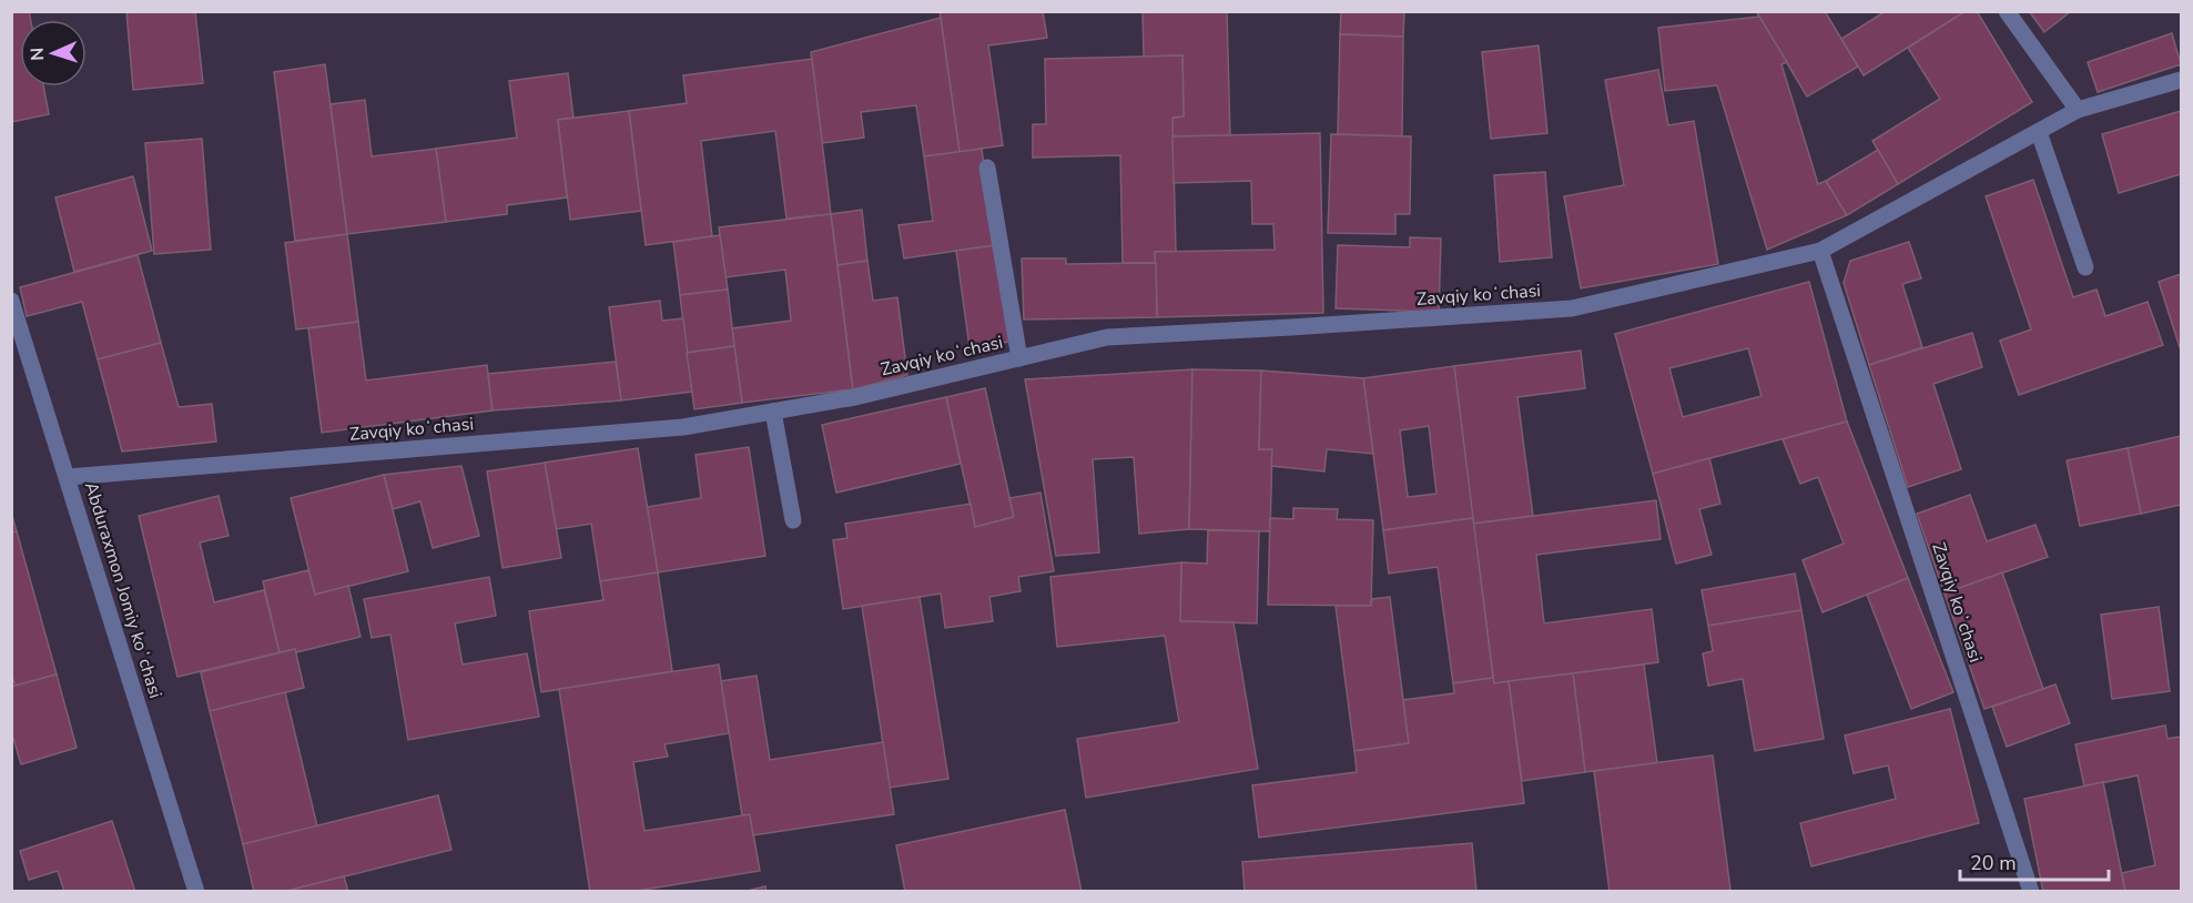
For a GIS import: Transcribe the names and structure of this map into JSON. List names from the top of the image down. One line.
{"streets":{"street":["Zavqiy koʻchasi","Abduraxmon Jomiy koʻchasi"]},"crossings":[["Zavqiy koʻchasi","Abduraxmon Jomiy koʻchasi"]],"scale_bar":"20 m","north":"left"}
